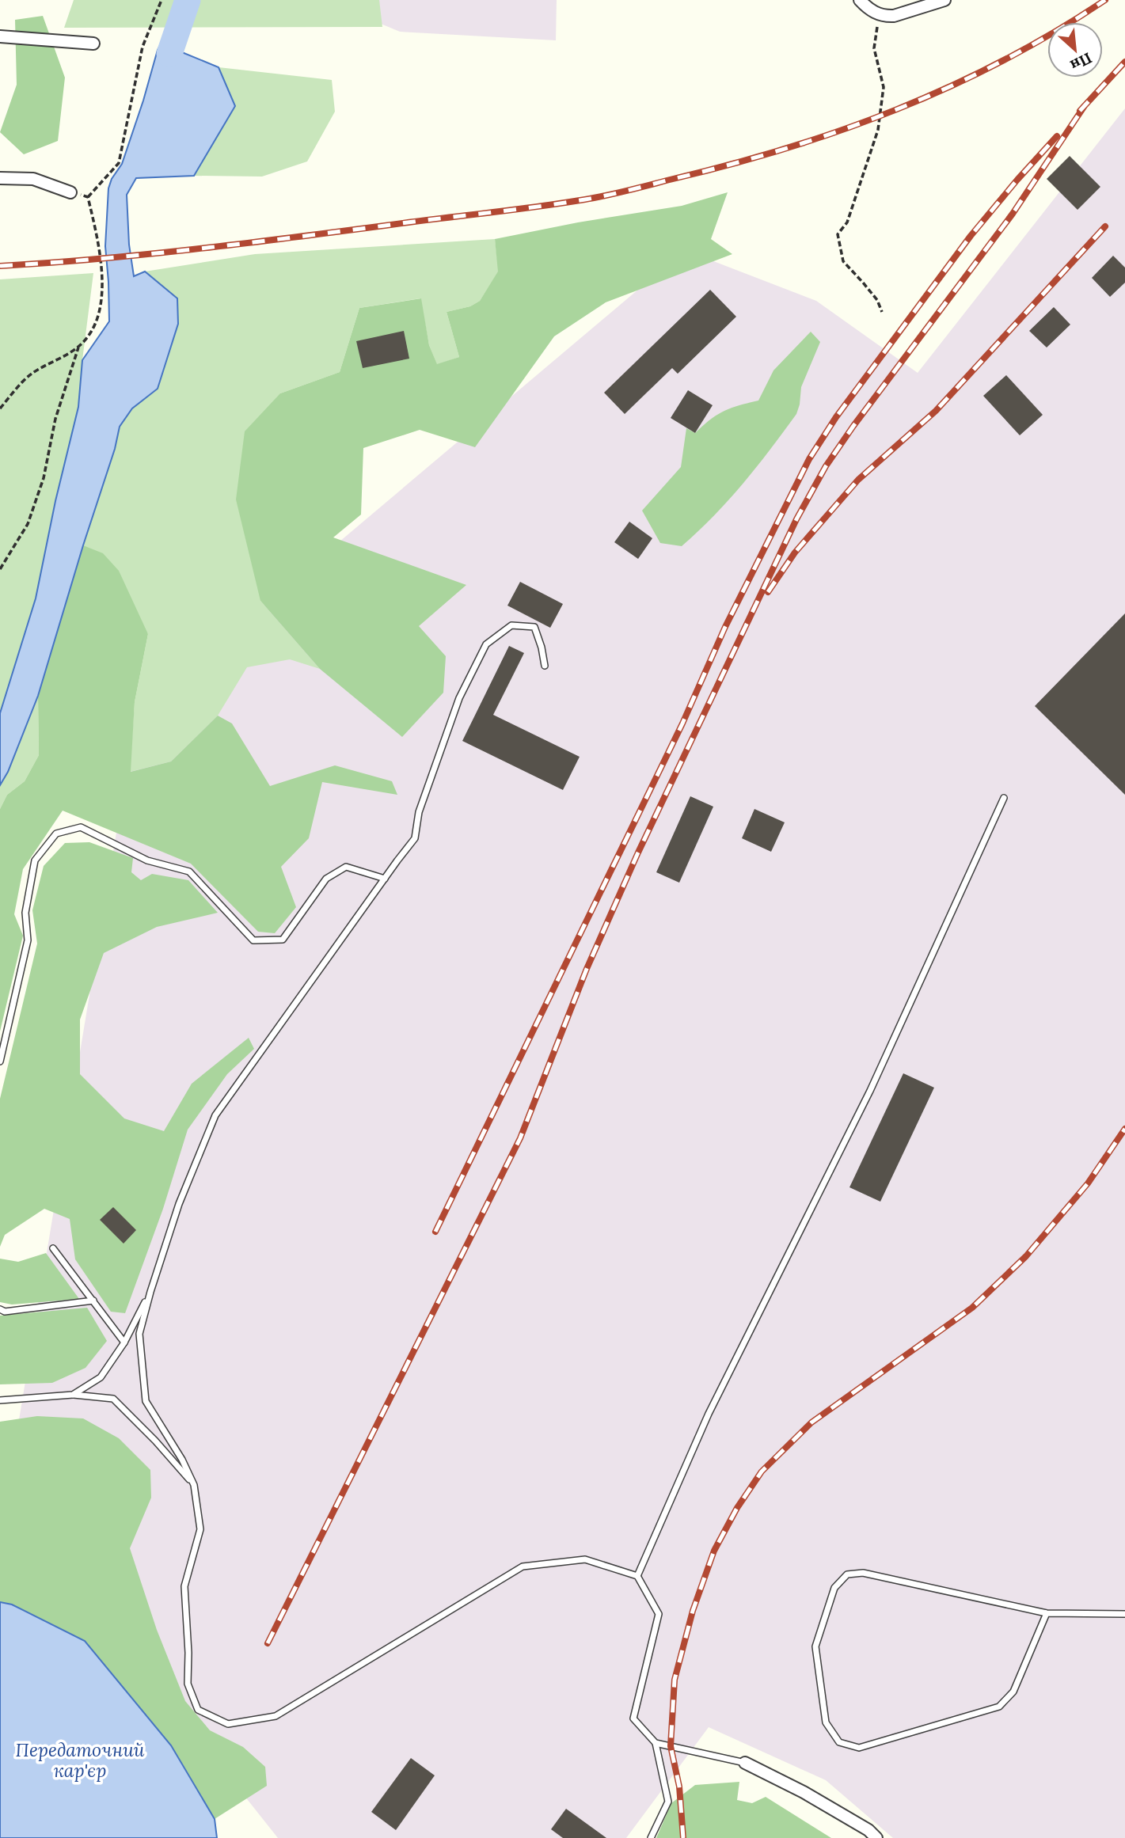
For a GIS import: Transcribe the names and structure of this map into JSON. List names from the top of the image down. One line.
{"water":["Передаточний кар'єр"],"north":"bottom right"}
